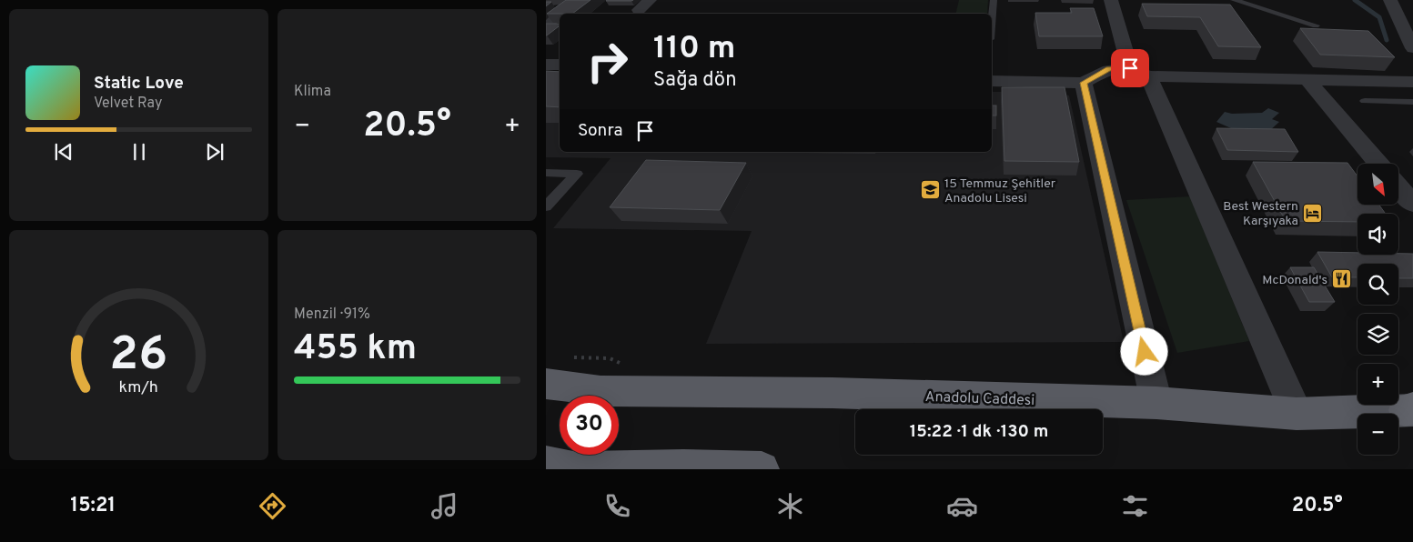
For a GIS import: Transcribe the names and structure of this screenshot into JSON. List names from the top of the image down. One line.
{"streets":{"highway":["Anadolu Caddesi"]},"places":{"school or university":["15 Temmuz Şehitler Anadolu Lisesi"],"hotel":["Best Western Karşıyaka"],"restaurant":["McDonald's"]},"north":"bottom right","page":{"tile":["Klima",["Menzil · 91%","455 km"]],"turn":["110 m","Sağa dön"],"song":["Static Love","Velvet Ray"],"heat":["−","20.5°","+"],"then":"Sonra","map_buttons":["+","−"],"limit":"30","trip":"15:22 · 1 dk · 130 m","tabs":["15:21","20.5°"],"gauge":["26","km/h"]}}
